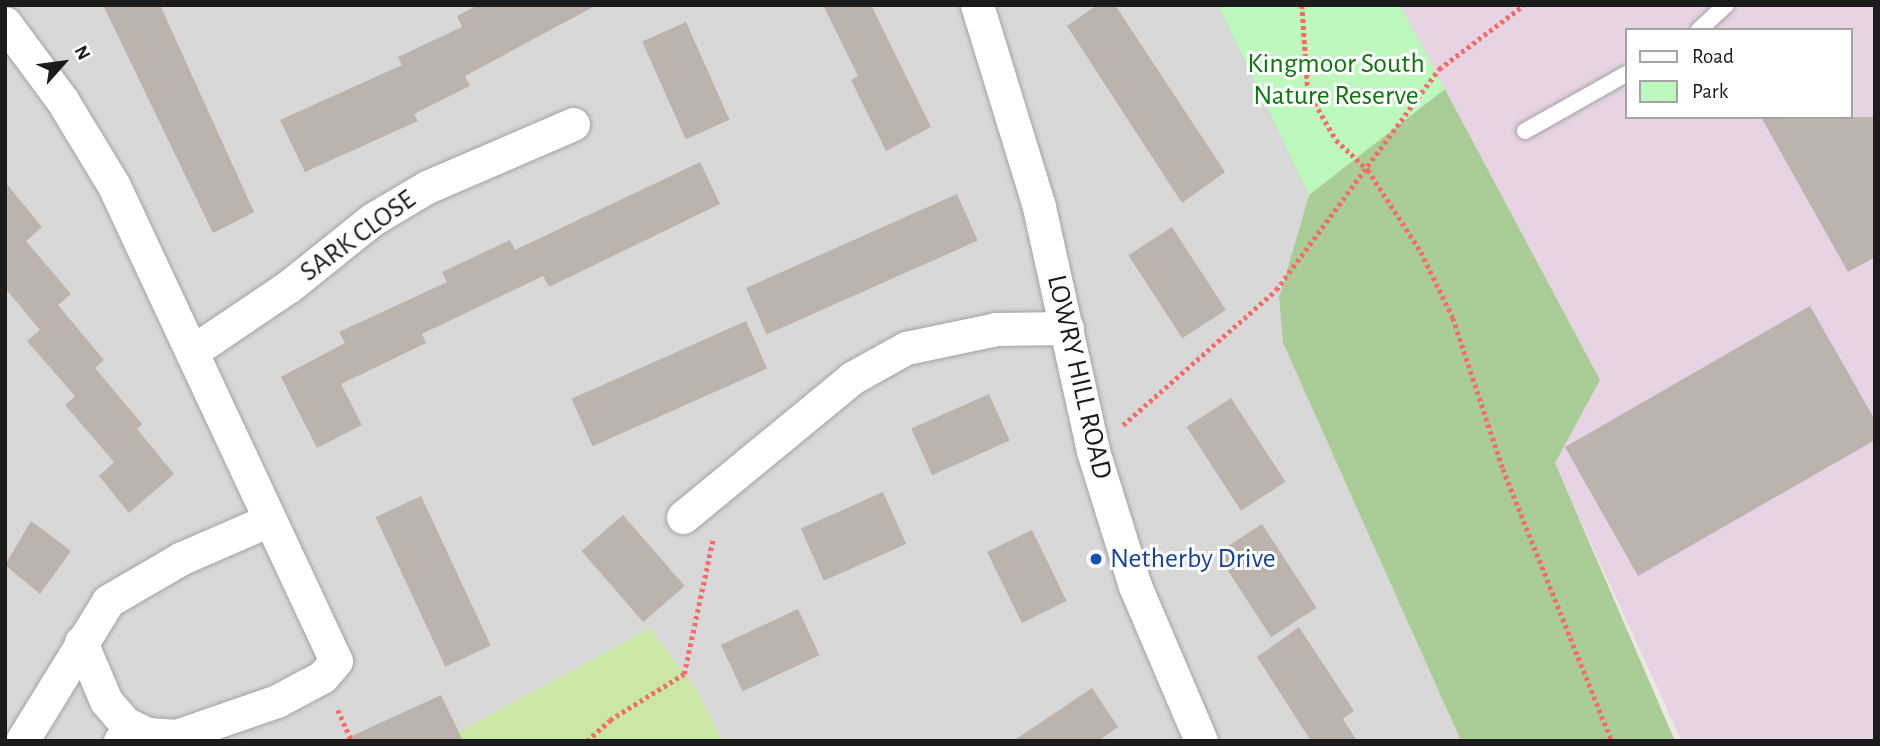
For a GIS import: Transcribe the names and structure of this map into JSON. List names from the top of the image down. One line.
{"streets":{"street":["SARK CLOSE","LOWRY HILL ROAD"]},"parks":["Kingmoor South Nature Reserve"],"places":["Netherby Drive"],"legend":["Road","Park"],"north":"top right"}
